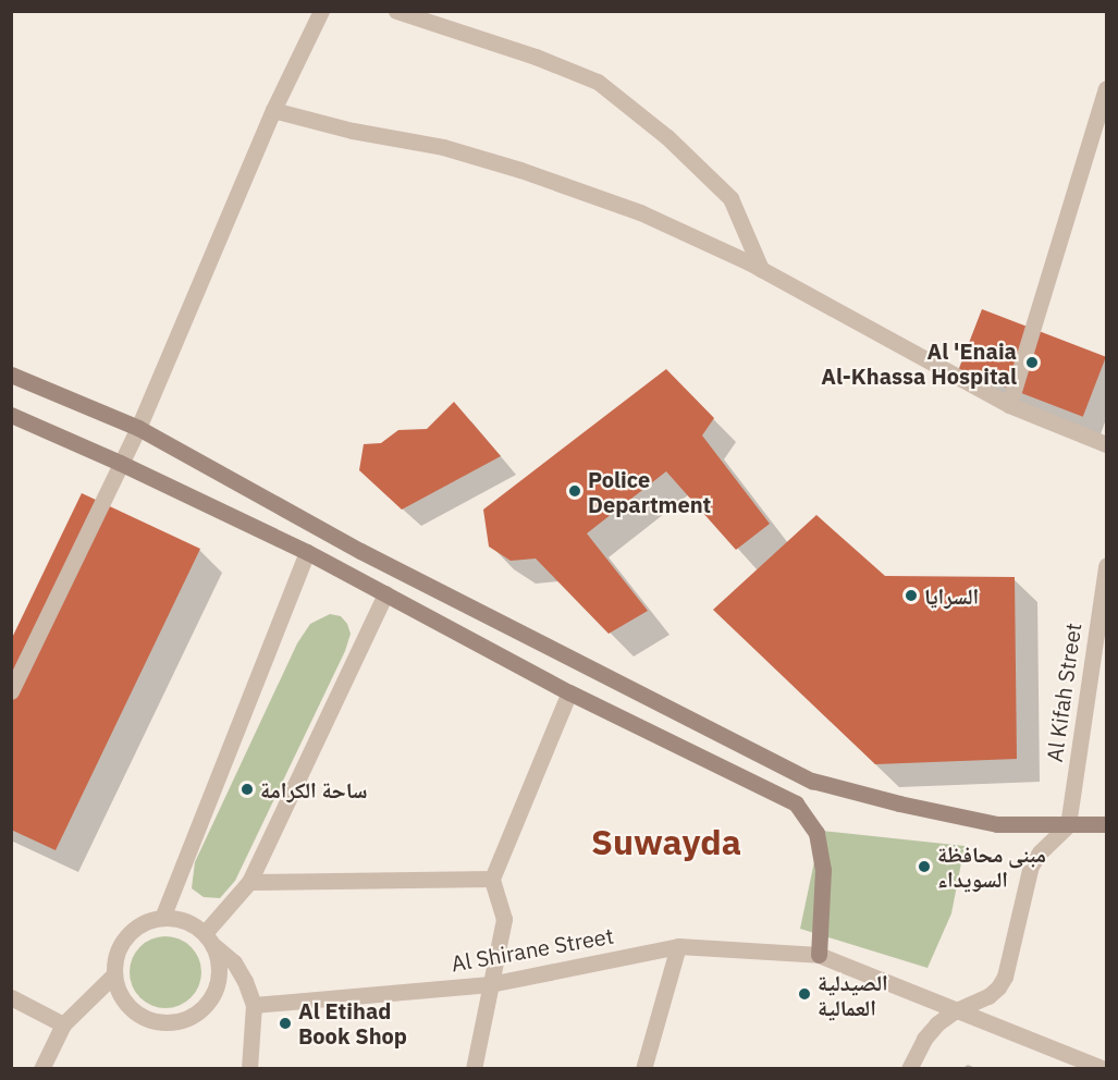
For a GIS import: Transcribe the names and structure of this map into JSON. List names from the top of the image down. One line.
{"streets":{"street":["Al Kifah Street","Al Shirane Street"]},"districts":["Suwayda"],"places":["Al 'Enaia Al-Khassa Hospital","Police Department","السرايا","ساحة الكرامة","مبنى محافظة السويداء","الصيدلية العمالية","Al Etihad Book Shop"]}
